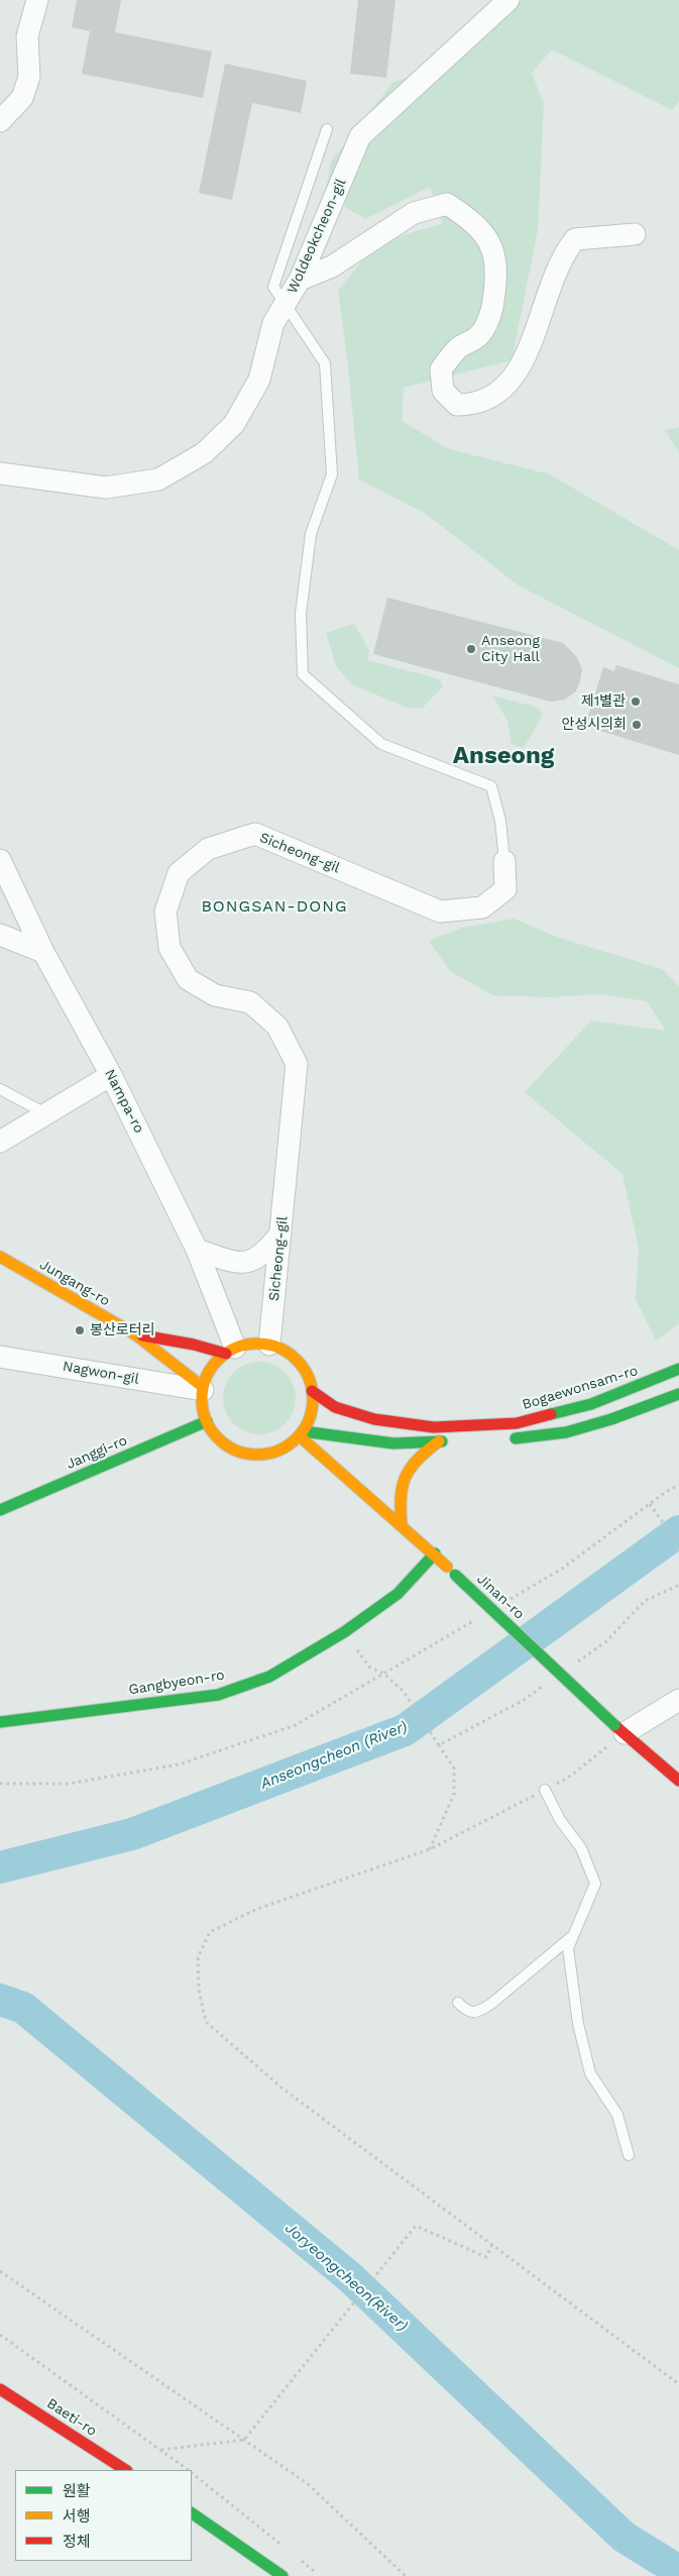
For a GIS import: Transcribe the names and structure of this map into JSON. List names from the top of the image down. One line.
{"streets":{"main road":["Jungang-ro","Bogaewonsam-ro","Janggi-ro","Jinan-ro","Gangbyeon-ro","Baeti-ro"],"street":["Woldeokcheon-gil","Sicheong-gil","Nampa-ro","Nagwon-gil"]},"crossings":[["Sicheong-gil","Nampa-ro"],["Sicheong-gil","Jungang-ro"],["Sicheong-gil","Nagwon-gil"],["Sicheong-gil","Bogaewonsam-ro"],["Sicheong-gil","Janggi-ro"],["Sicheong-gil","Jinan-ro"],["Nampa-ro","Jungang-ro"],["Nampa-ro","Nagwon-gil"],["Nampa-ro","Bogaewonsam-ro"],["Nampa-ro","Janggi-ro"],["Nampa-ro","Jinan-ro"],["Jungang-ro","Nagwon-gil"],["Jungang-ro","Bogaewonsam-ro"],["Jungang-ro","Janggi-ro"],["Jungang-ro","Jinan-ro"],["Nagwon-gil","Bogaewonsam-ro"],["Nagwon-gil","Janggi-ro"],["Nagwon-gil","Jinan-ro"],["Bogaewonsam-ro","Janggi-ro"],["Bogaewonsam-ro","Jinan-ro"],["Janggi-ro","Jinan-ro"],["Jinan-ro","Gangbyeon-ro"]],"districts":["Anseong","BONGSAN-DONG"],"water":["Anseongcheon (River)","Joryeongcheon(River)"],"places":["Anseong City Hall","제1별관","안성시의회","봉산로터리"],"legend":["원활","서행","정체"]}
